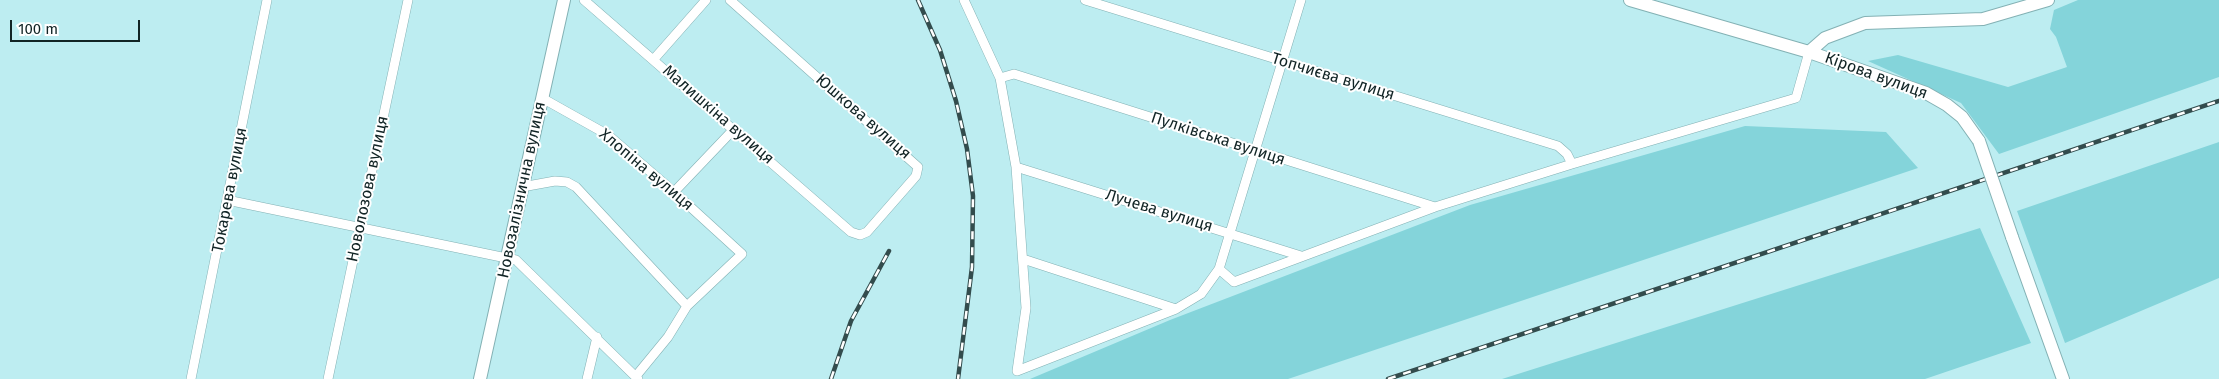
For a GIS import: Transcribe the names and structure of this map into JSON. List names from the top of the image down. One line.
{"streets":{"main road":["Кірова вулиця","Новозалізнична вулиця"],"street":["Топчиєва вулиця","Малишкіна вулиця","Юшкова вулиця","Пулківська вулиця","Хлопіна вулиця","Новолозова вулиця","Токарева вулиця","Лучева вулиця"]},"crossings":[["Малишкіна вулиця","Юшкова вулиця"],["Хлопіна вулиця","Новозалізнична вулиця"]],"scale_bar":"100 m"}
